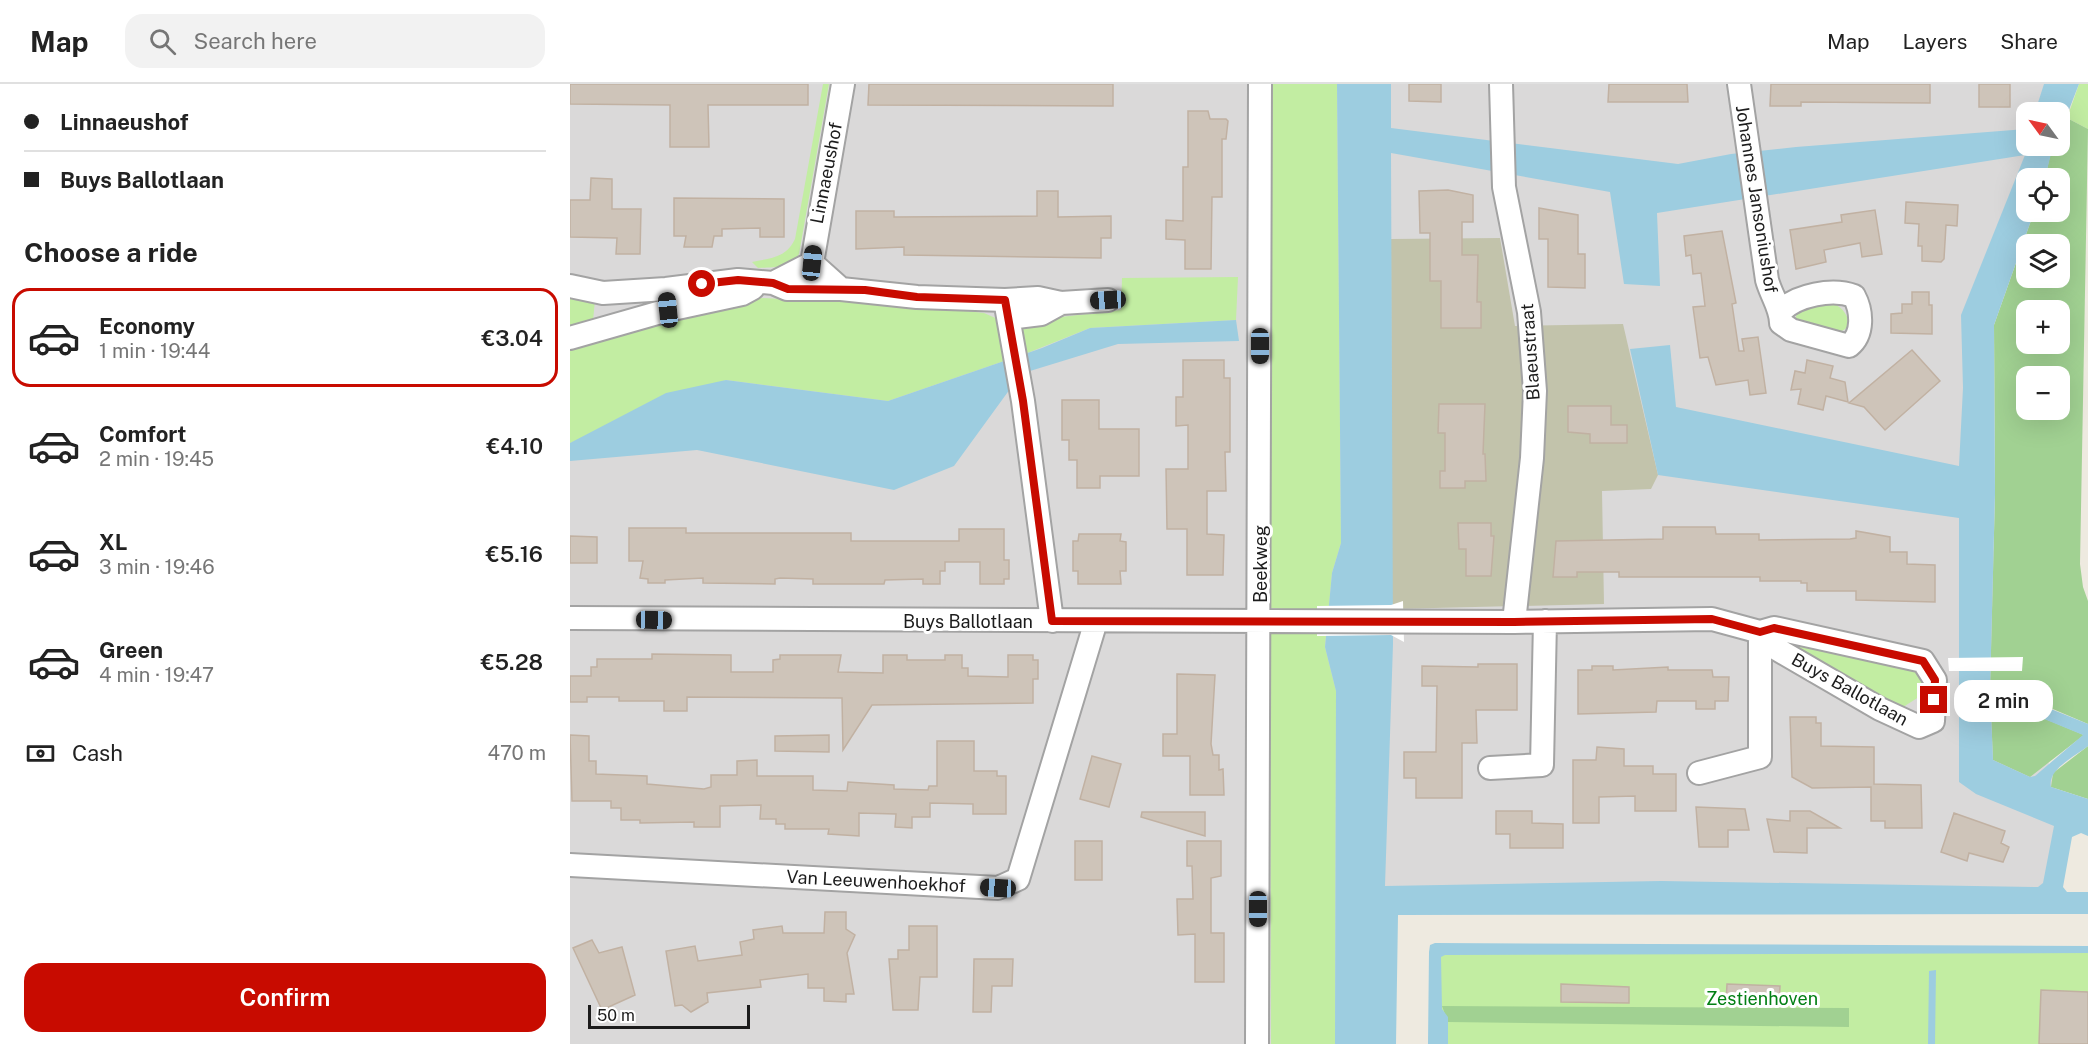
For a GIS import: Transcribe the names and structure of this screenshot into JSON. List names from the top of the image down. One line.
{"streets":{"street":["Linnaeushof","Johannes Jansoniushof","Blaeustraat","Beekweg","Buys Ballotlaan","Van Leeuwenhoekhof"]},"crossings":[["Blaeustraat","Buys Ballotlaan"],["Beekweg","Buys Ballotlaan"],["Buys Ballotlaan","Van Leeuwenhoekhof"]],"parks":["Zestienhoven"],"scale_bar":"50 m","north":"top left","page":{"header":"Map","search":"Search here","nav":["Map","Layers","Share"],"banner":["Linnaeushof","Buys Ballotlaan"],"map_buttons":["+","−"],"heading":"Choose a ride","list":[{"name":"Economy","note":"1 min · 19:44","value":"€3.04"},{"name":"Comfort","note":"2 min · 19:45","value":"€4.10"},{"name":"XL","note":"3 min · 19:46","value":"€5.16"},{"name":"Green","note":"4 min · 19:47","value":"€5.28"}],"bubble":"2 min","pay":["Cash","470 m"],"buttons":"Confirm","scale":"50 m"}}
